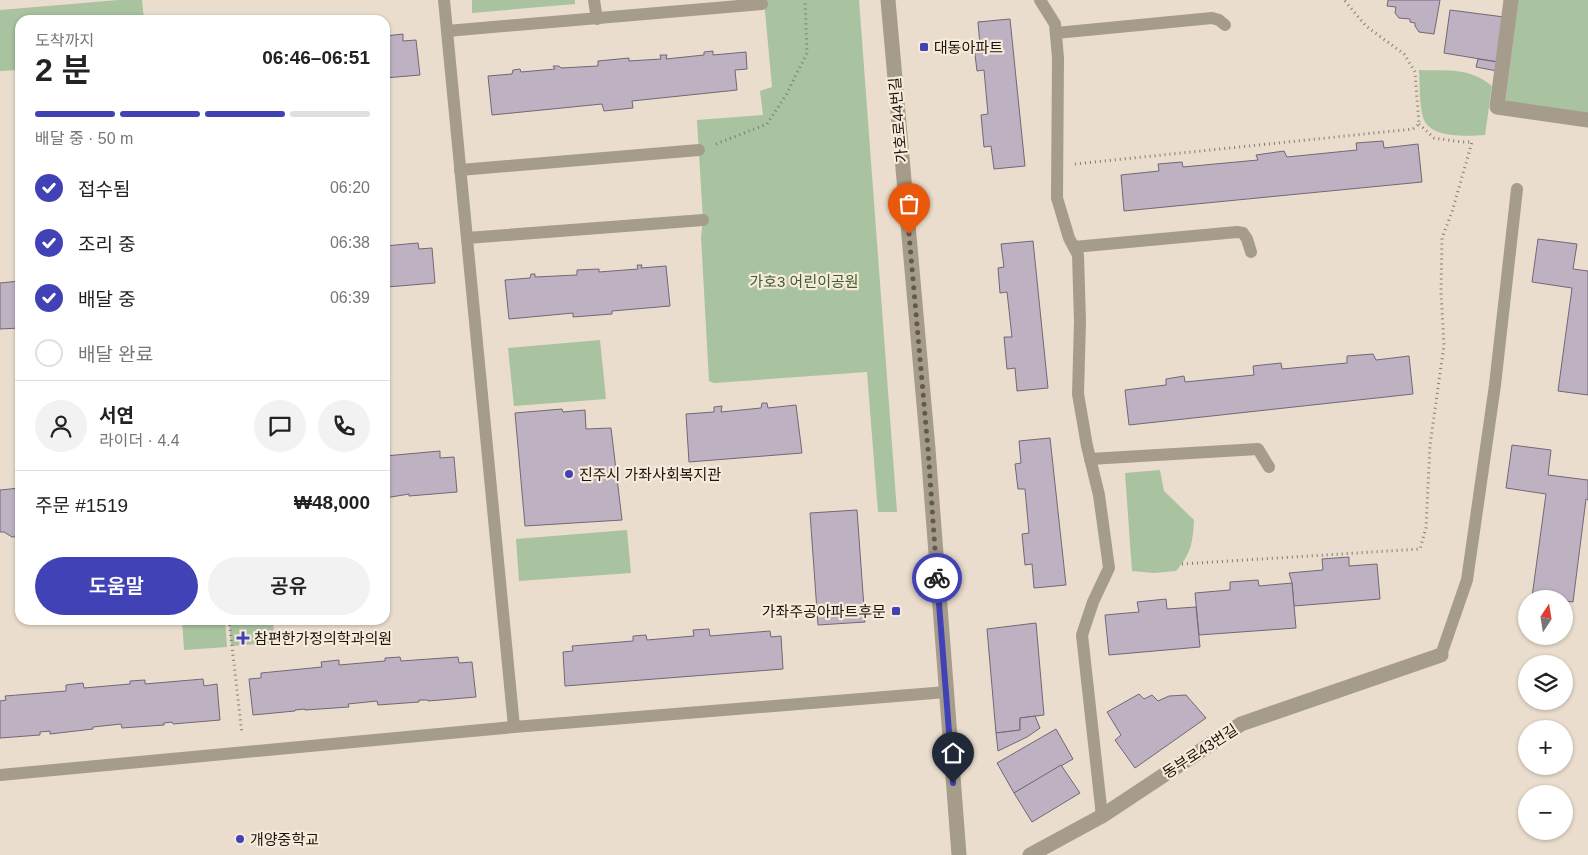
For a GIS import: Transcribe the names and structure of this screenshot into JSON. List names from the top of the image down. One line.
{"streets":{"street":["가호로44번길","동부로43번길"]},"parks":["가호3 어린이공원"],"places":{"transit":["대동아파트","가좌주공아파트후문"],"other":["진주시 가좌사회복지관","개양중학교"],"health":["참편한가정의학과의원"]},"north":"top","page":{"heading":["2 분","도착까지","06:46–06:51"],"panel":["서연","라이더 · 4.4","주문 #1519","₩48,000"],"bar":"배달 중 · 50 m","list":[["접수됨","06:20"],["조리 중","06:38"],["배달 중","06:39"],"배달 완료"],"buttons":["도움말","공유"],"map_buttons":["+","−"]}}
